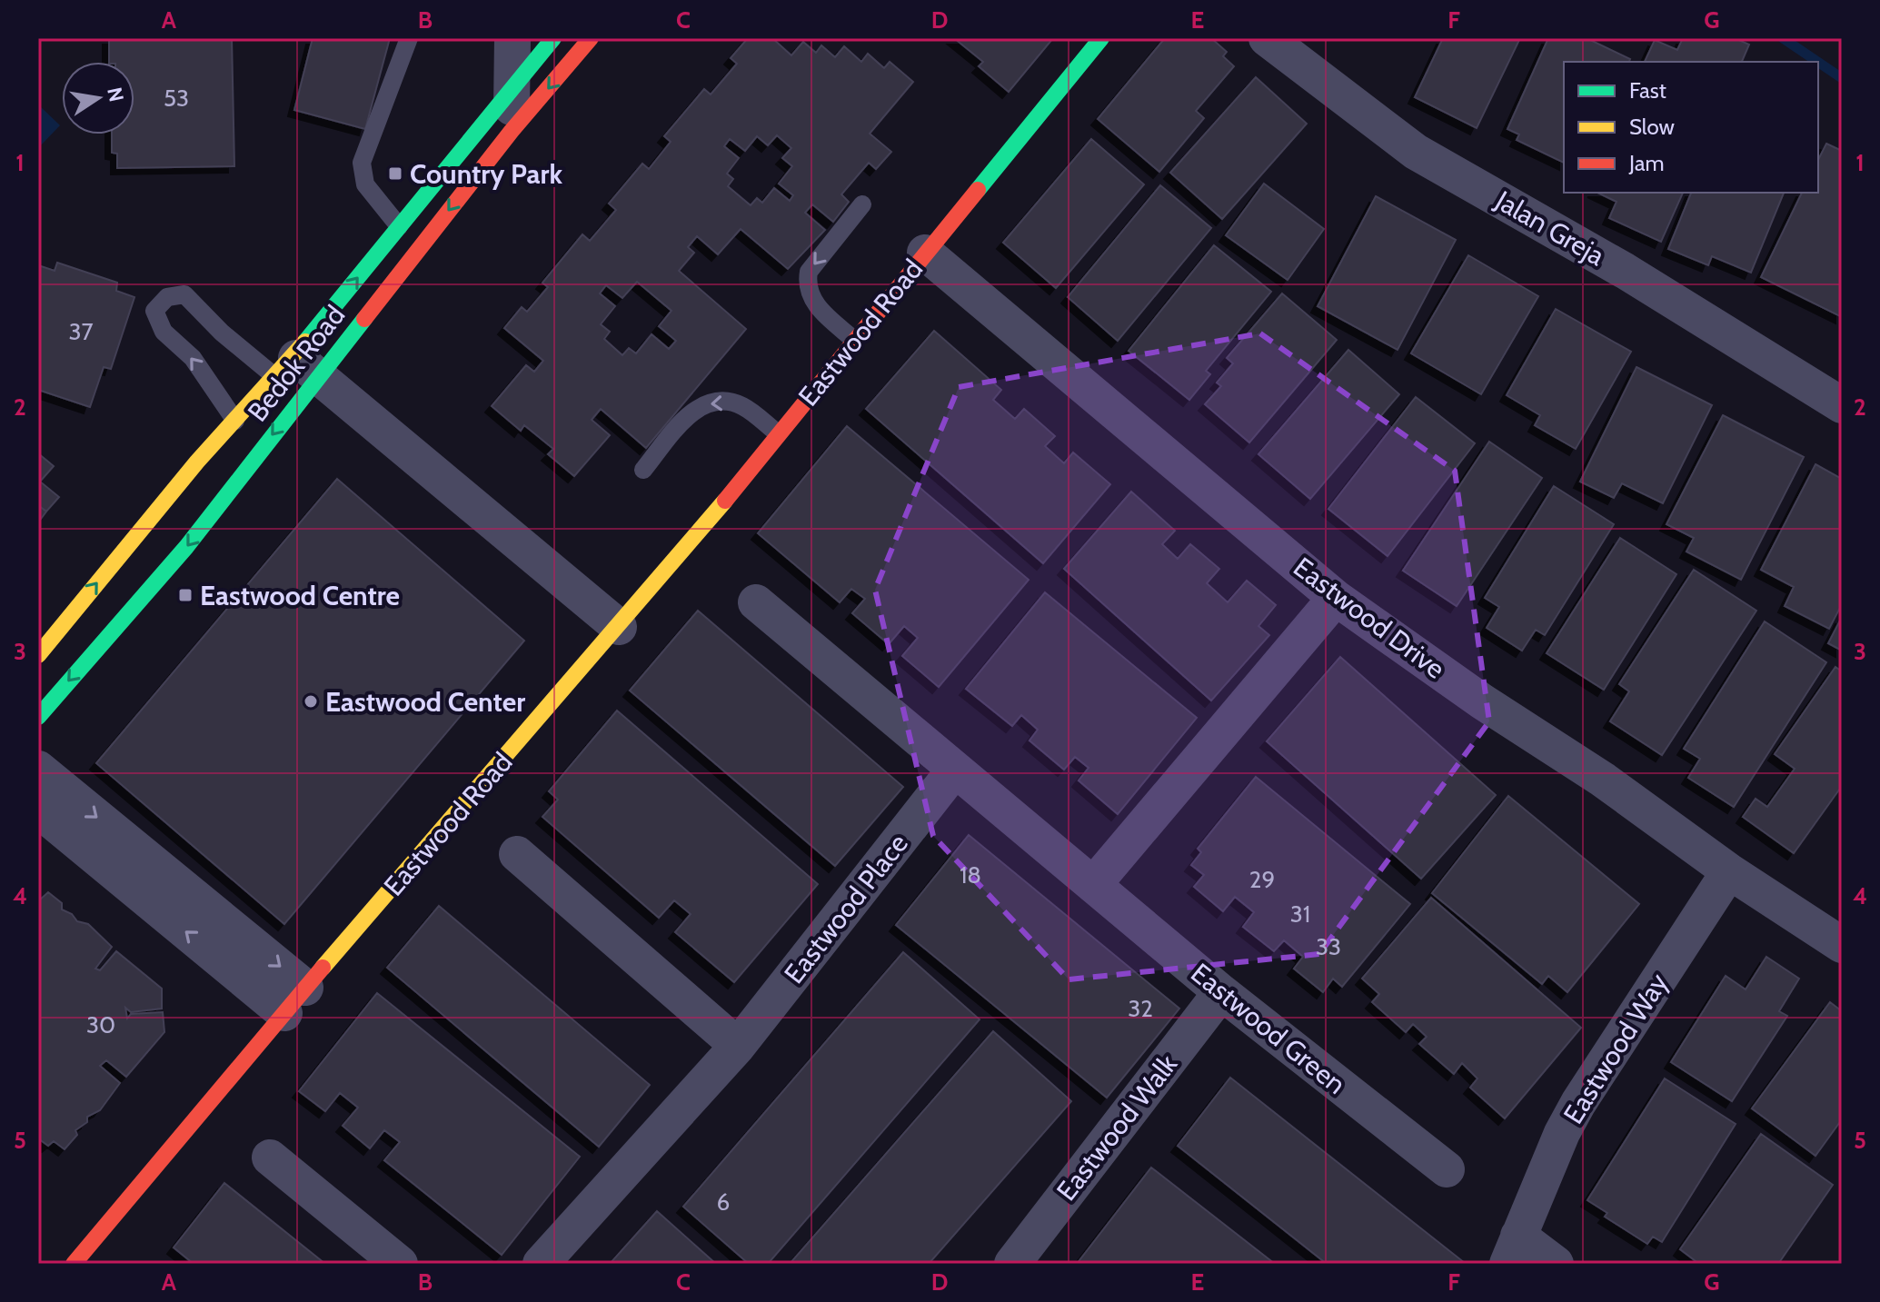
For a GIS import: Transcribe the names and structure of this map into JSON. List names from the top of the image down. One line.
{"streets":{"main road":["Eastwood Road","Bedok Road"],"street":["Jalan Greja","Eastwood Drive","Eastwood Place","Eastwood Green","Eastwood Way","Eastwood Walk"]},"crossings":[["Eastwood Road","Eastwood Drive"],["Eastwood Drive","Eastwood Way"],["Eastwood Place","Eastwood Green"],["Eastwood Green","Eastwood Walk"]],"places":{"transit":["Country Park","Eastwood Centre"],"other":["Eastwood Center"]},"house_numbers":["53","37","18","29","31","33","32","30","6"],"legend":["Fast","Slow","Jam"],"north":"right","grid":{"columns":["A","B","C","D","E","F","G"],"rows":["1","2","3","4","5"]}}
